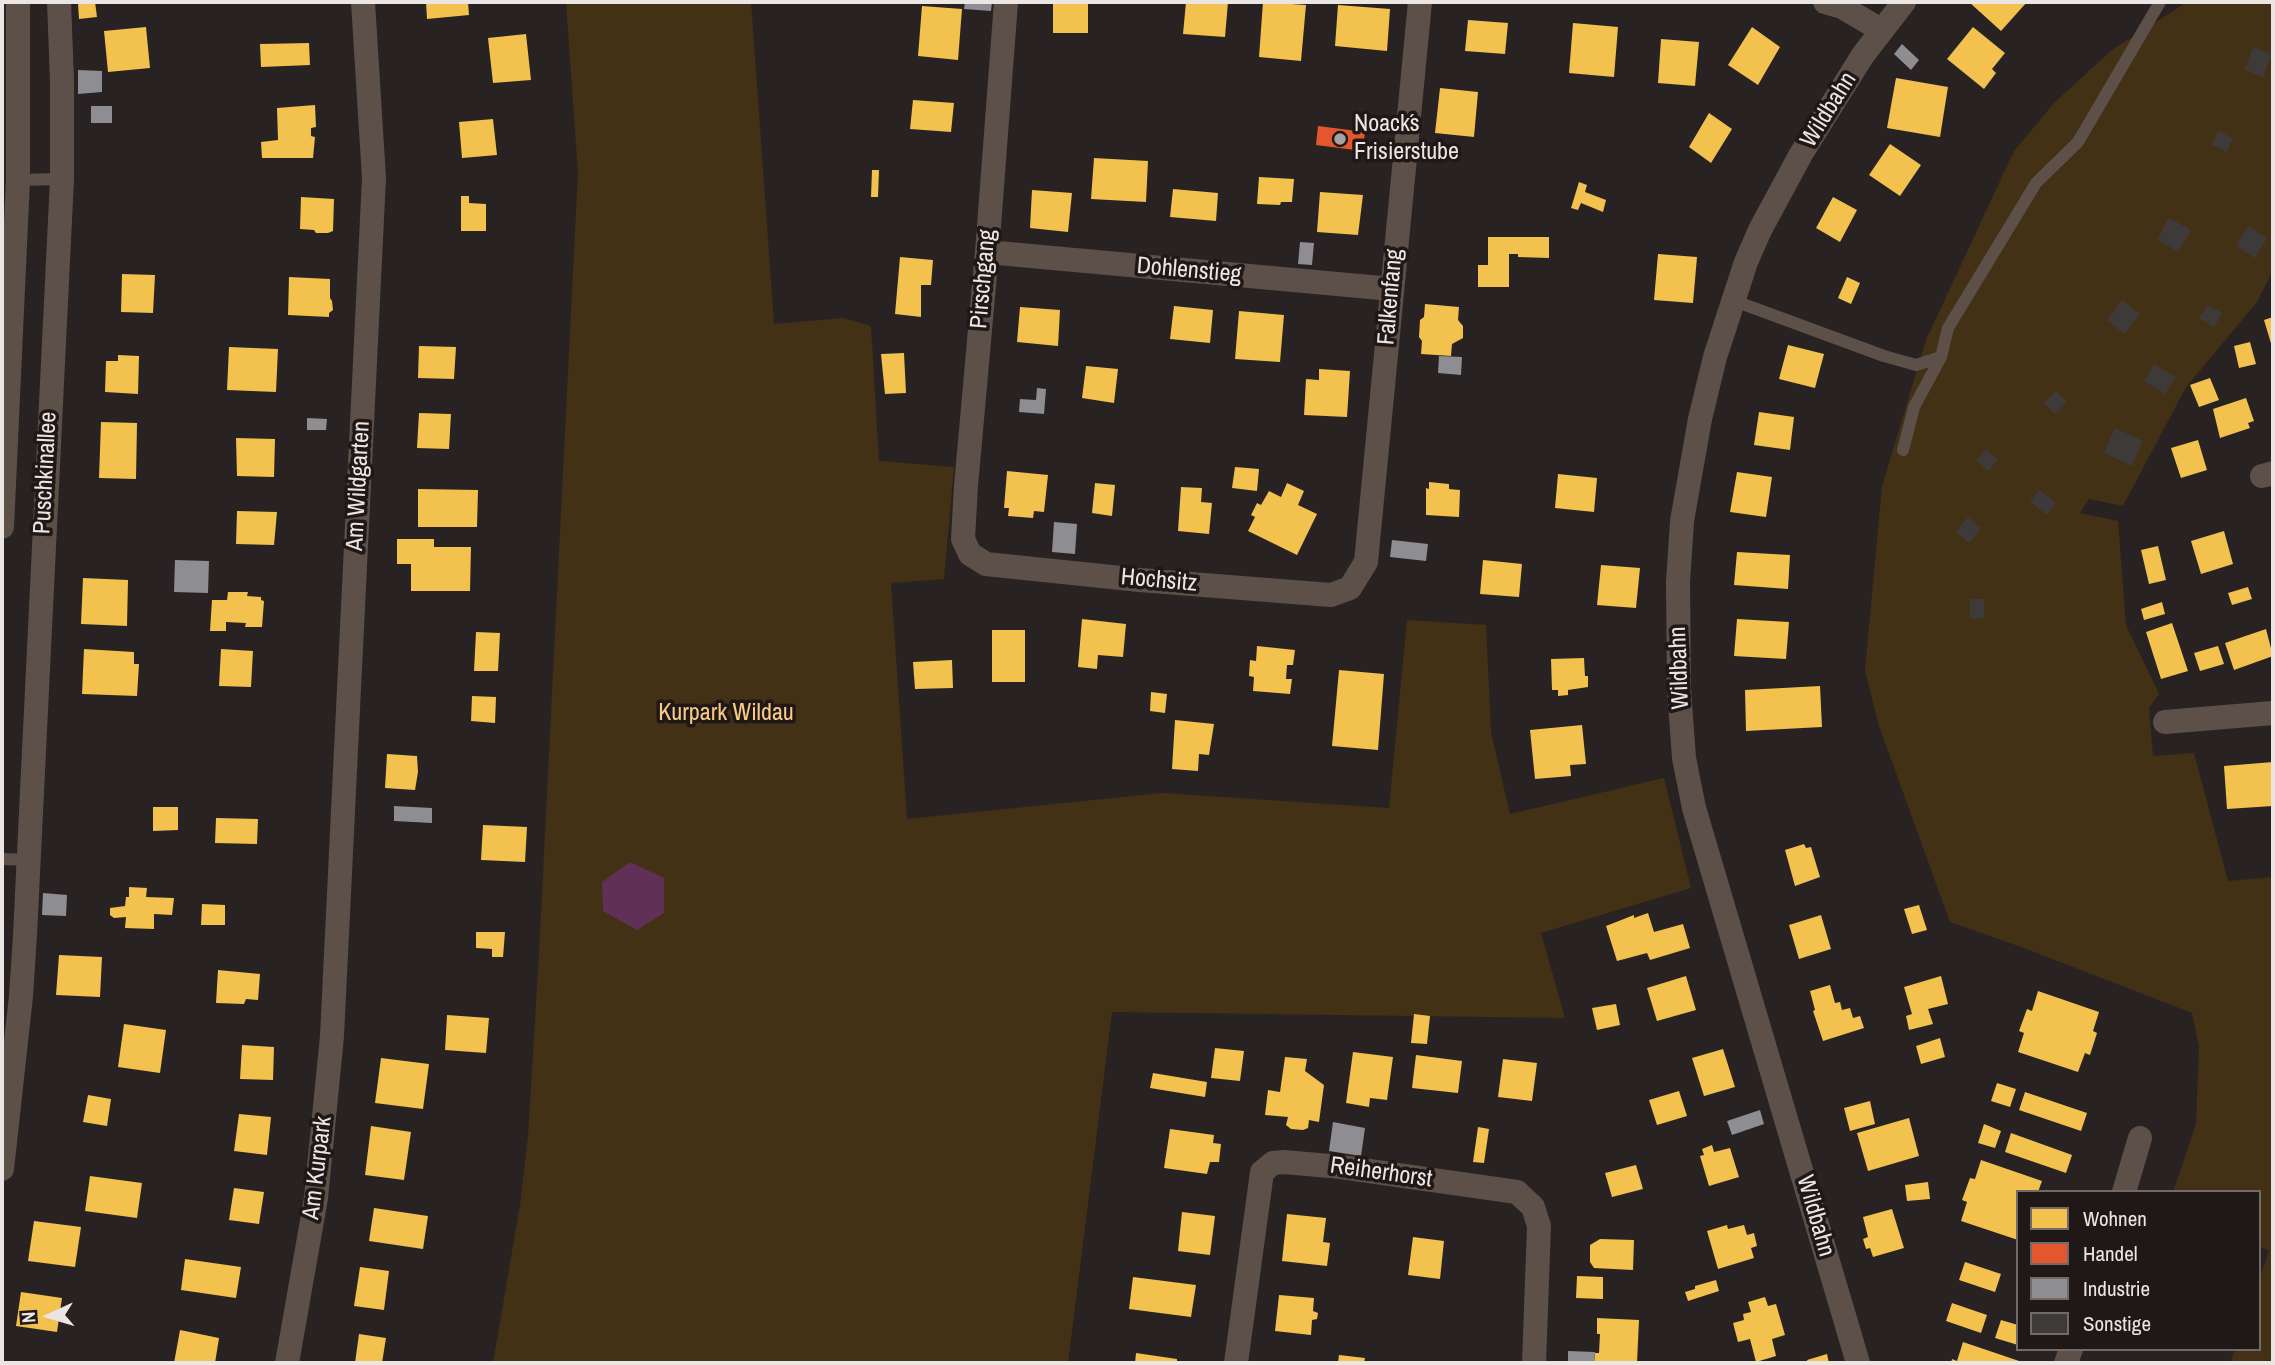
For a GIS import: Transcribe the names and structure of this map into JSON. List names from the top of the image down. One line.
{"streets":{"street":["Wildbahn","Dohlenstieg","Pirschgang","Falkenfang","Puschkinallee","Am Wildgarten","Hochsitz","Am Kurpark","Reiherhorst"]},"crossings":[["Dohlenstieg","Pirschgang"],["Dohlenstieg","Falkenfang"],["Pirschgang","Hochsitz"],["Falkenfang","Hochsitz"],["Am Wildgarten","Am Kurpark"]],"parks":["Kurpark Wildau"],"places":["Noack´s Frisierstube"],"legend":["Wohnen","Handel","Industrie","Sonstige"],"north":"left"}
